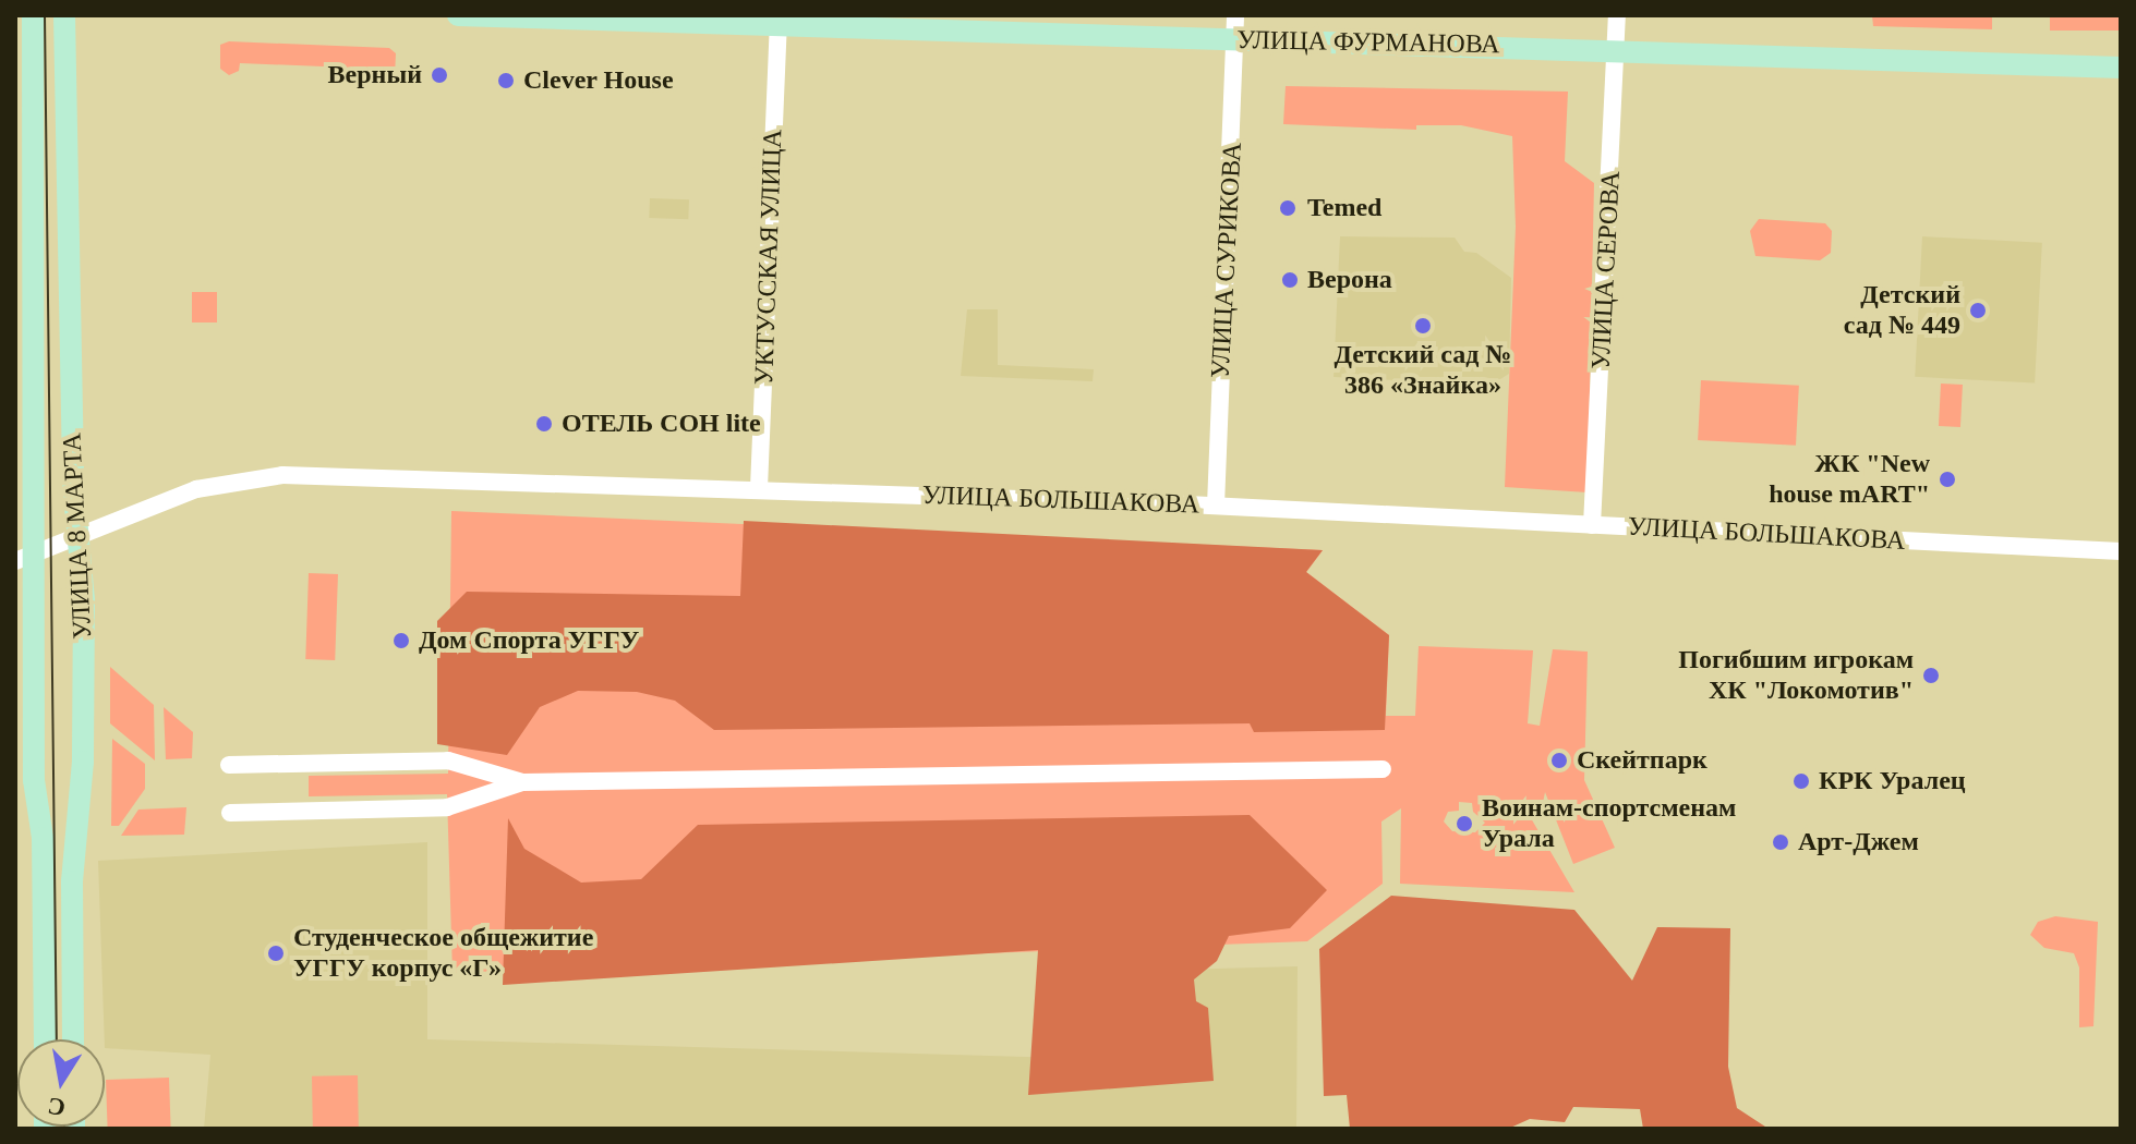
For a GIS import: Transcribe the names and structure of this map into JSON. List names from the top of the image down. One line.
{"streets":{"main road":["УЛИЦА ФУРМАНОВА","УЛИЦА 8 МАРТА"],"street":["УКТУССКАЯ УЛИЦА","УЛИЦА СУРИКОВА","УЛИЦА СЕРОВА","УЛИЦА БОЛЬШАКОВА"]},"crossings":[["УЛИЦА ФУРМАНОВА","УКТУССКАЯ УЛИЦА"],["УЛИЦА ФУРМАНОВА","УЛИЦА СУРИКОВА"],["УЛИЦА ФУРМАНОВА","УЛИЦА СЕРОВА"],["УКТУССКАЯ УЛИЦА","УЛИЦА БОЛЬШАКОВА"],["УЛИЦА СУРИКОВА","УЛИЦА БОЛЬШАКОВА"],["УЛИЦА СЕРОВА","УЛИЦА БОЛЬШАКОВА"],["УЛИЦА БОЛЬШАКОВА","УЛИЦА 8 МАРТА"]],"places":["Верный","Clever House","Temed","Верона","Детский сад № 449","Детский сад № 386 «Знайка»","ОТЕЛЬ СОН lite","ЖК \"New house mART\"","Дом Спорта УГГУ","Погибшим игрокам ХК \"Локомотив\"","Скейтпарк","КРК Уралец","Воинам-спортсменам Урала","Арт-Джем","Студенческое общежитие УГГУ корпус «Г»"],"north":"bottom"}
